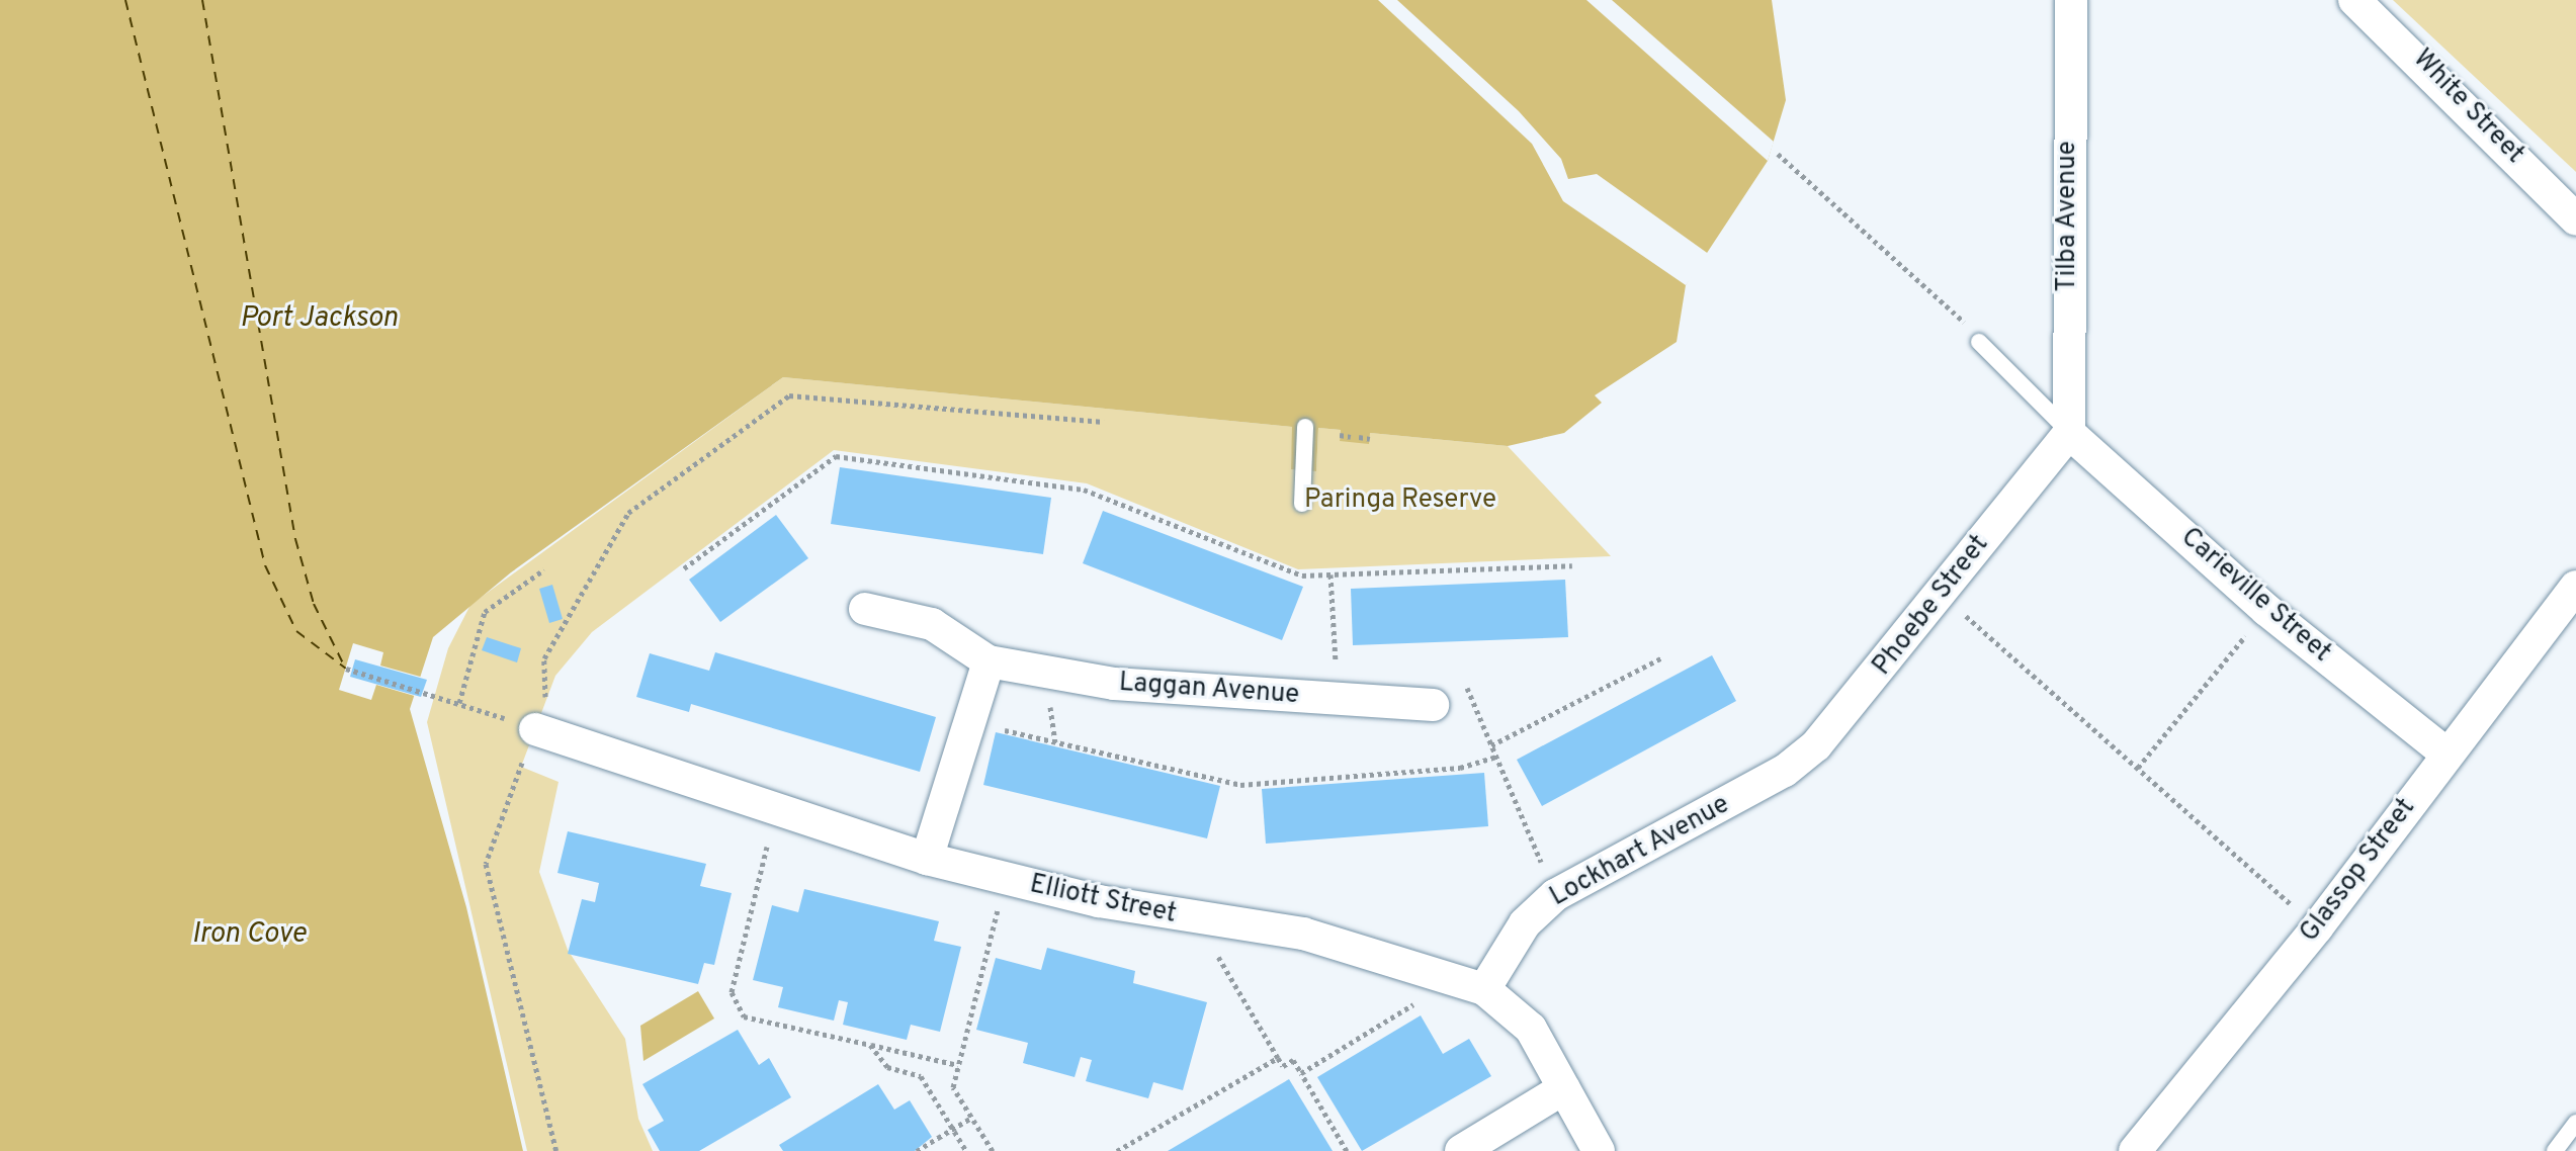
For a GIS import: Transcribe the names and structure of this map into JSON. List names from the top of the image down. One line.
{"streets":{"street":["White Street","Tilba Avenue","Carieville Street","Phoebe Street","Laggan Avenue","Lockhart Avenue","Glassop Street","Elliott Street"]},"crossings":[["Tilba Avenue","Carieville Street"],["Tilba Avenue","Phoebe Street"],["Carieville Street","Phoebe Street"],["Carieville Street","Glassop Street"],["Phoebe Street","Lockhart Avenue"],["Lockhart Avenue","Elliott Street"]],"water":["Port Jackson","Iron Cove"],"parks":["Paringa Reserve"]}
